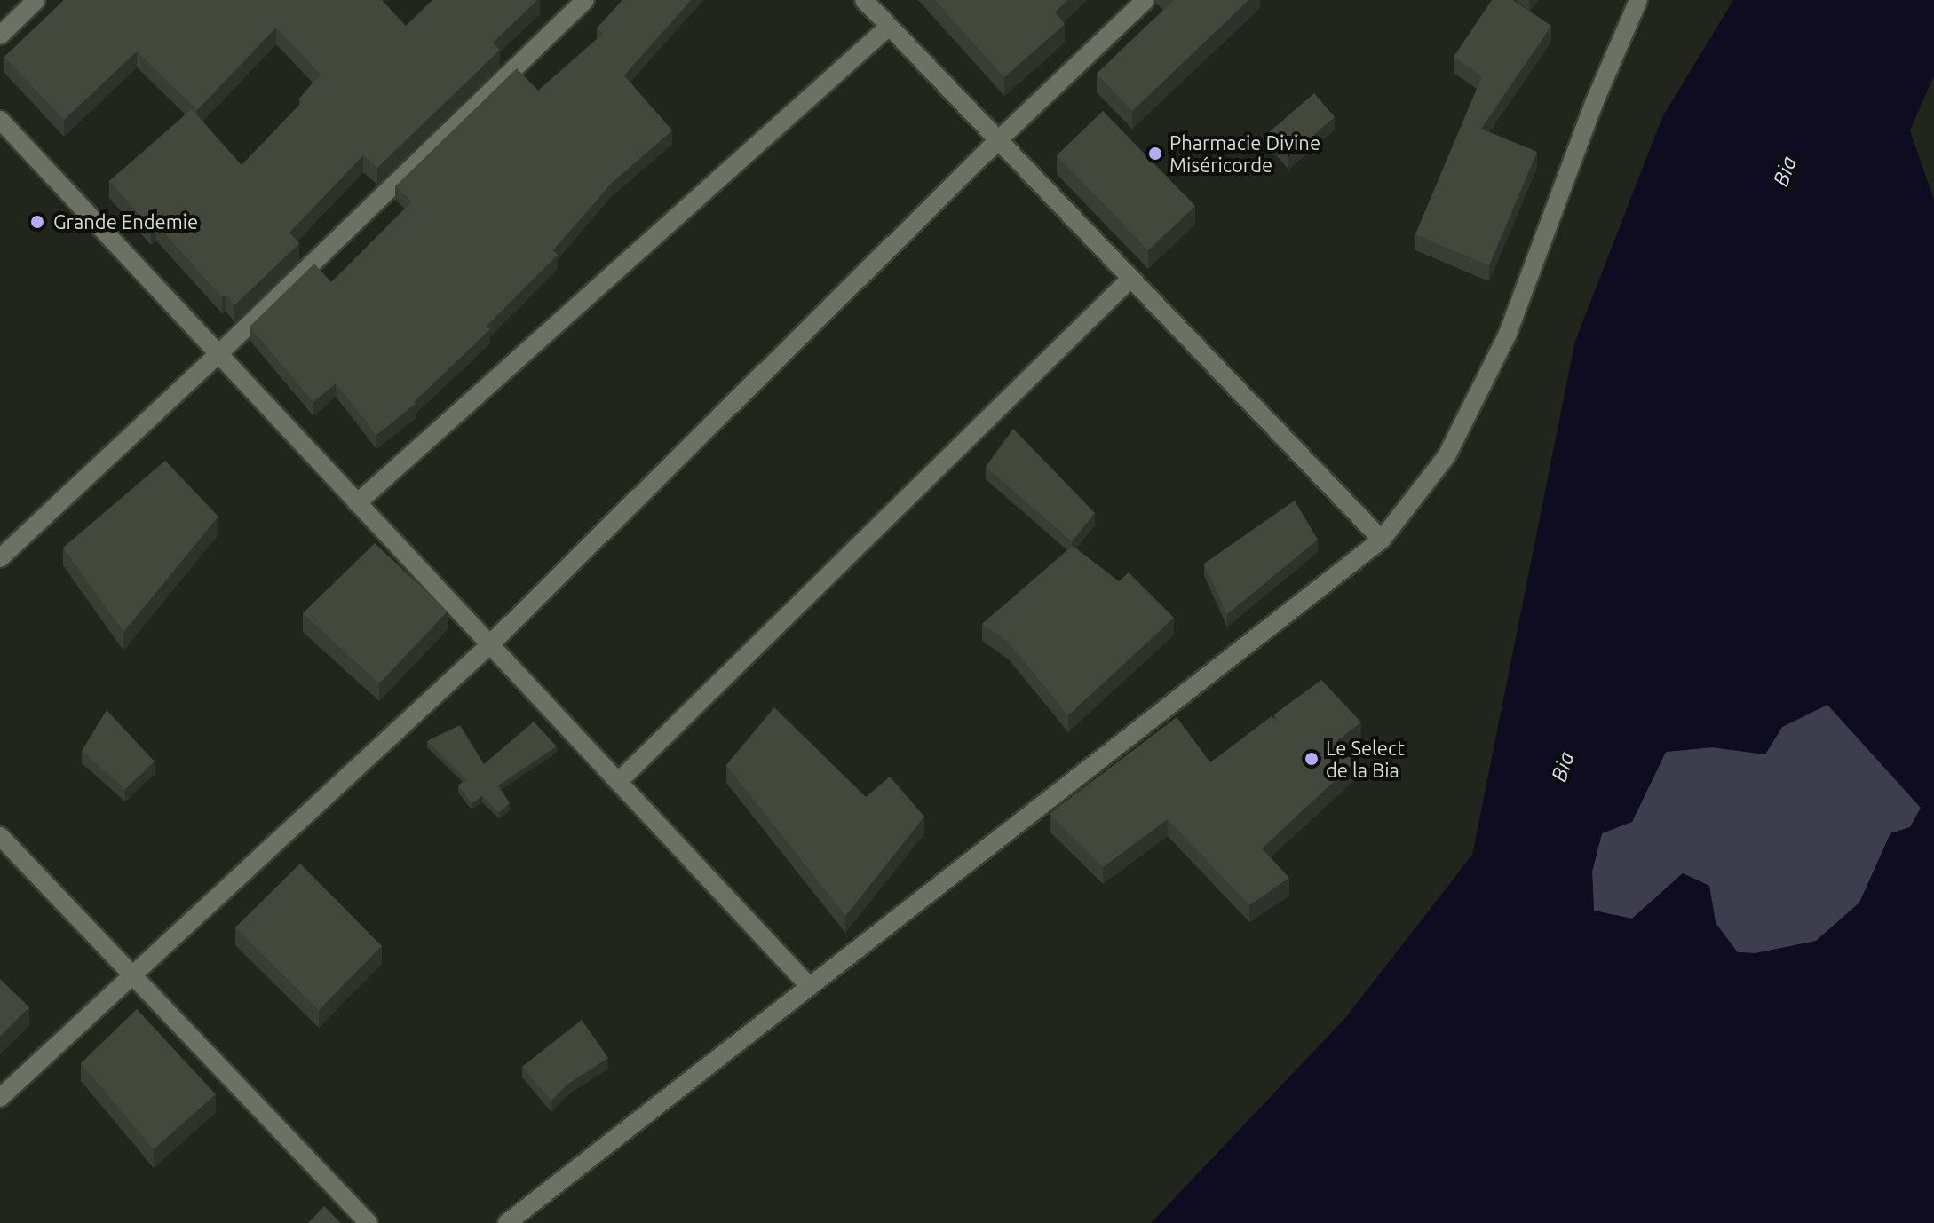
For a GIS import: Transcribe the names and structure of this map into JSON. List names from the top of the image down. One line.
{"water":["Bia"],"places":["Pharmacie Divine Miséricorde","Grande Endemie","Le Select de la Bia"]}
